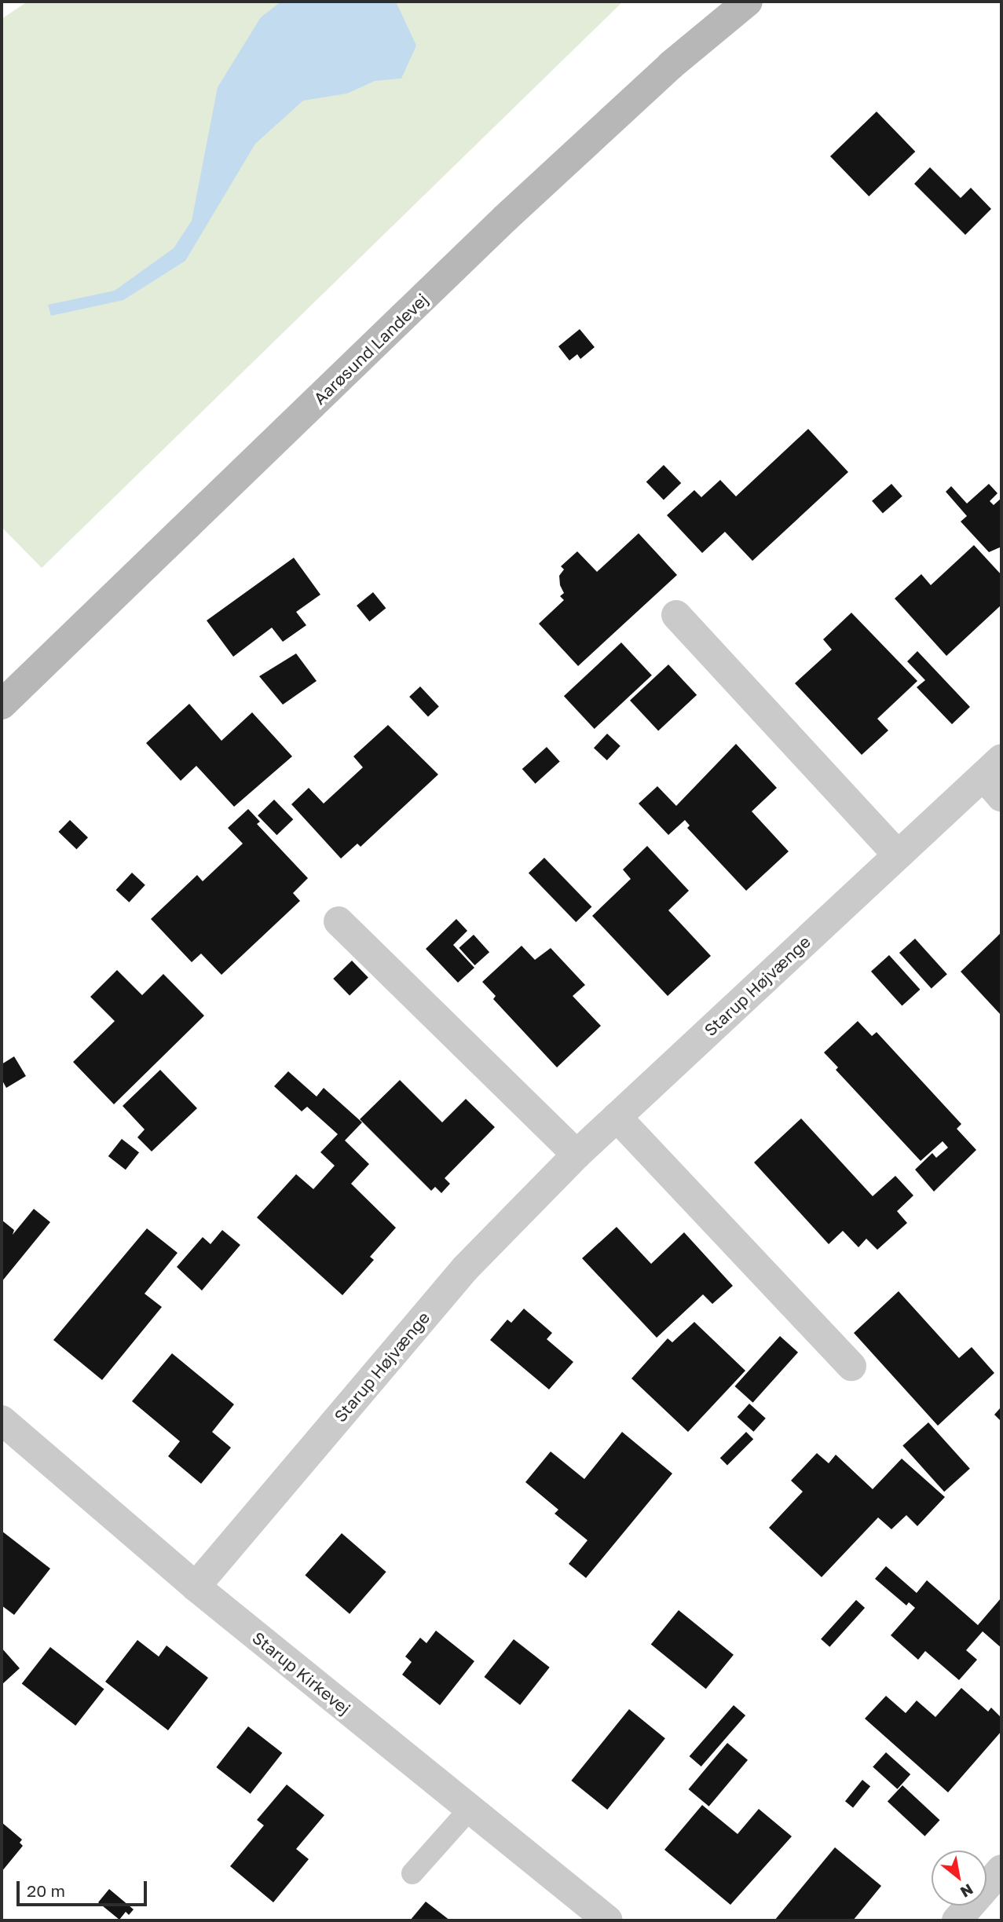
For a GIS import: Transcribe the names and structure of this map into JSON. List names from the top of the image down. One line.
{"streets":{"street":["Aarøsund Landevej","Starup Højvænge","Starup Kirkevej"]},"crossings":[["Starup Højvænge","Starup Kirkevej"]],"scale_bar":"20 m","north":"bottom right"}
